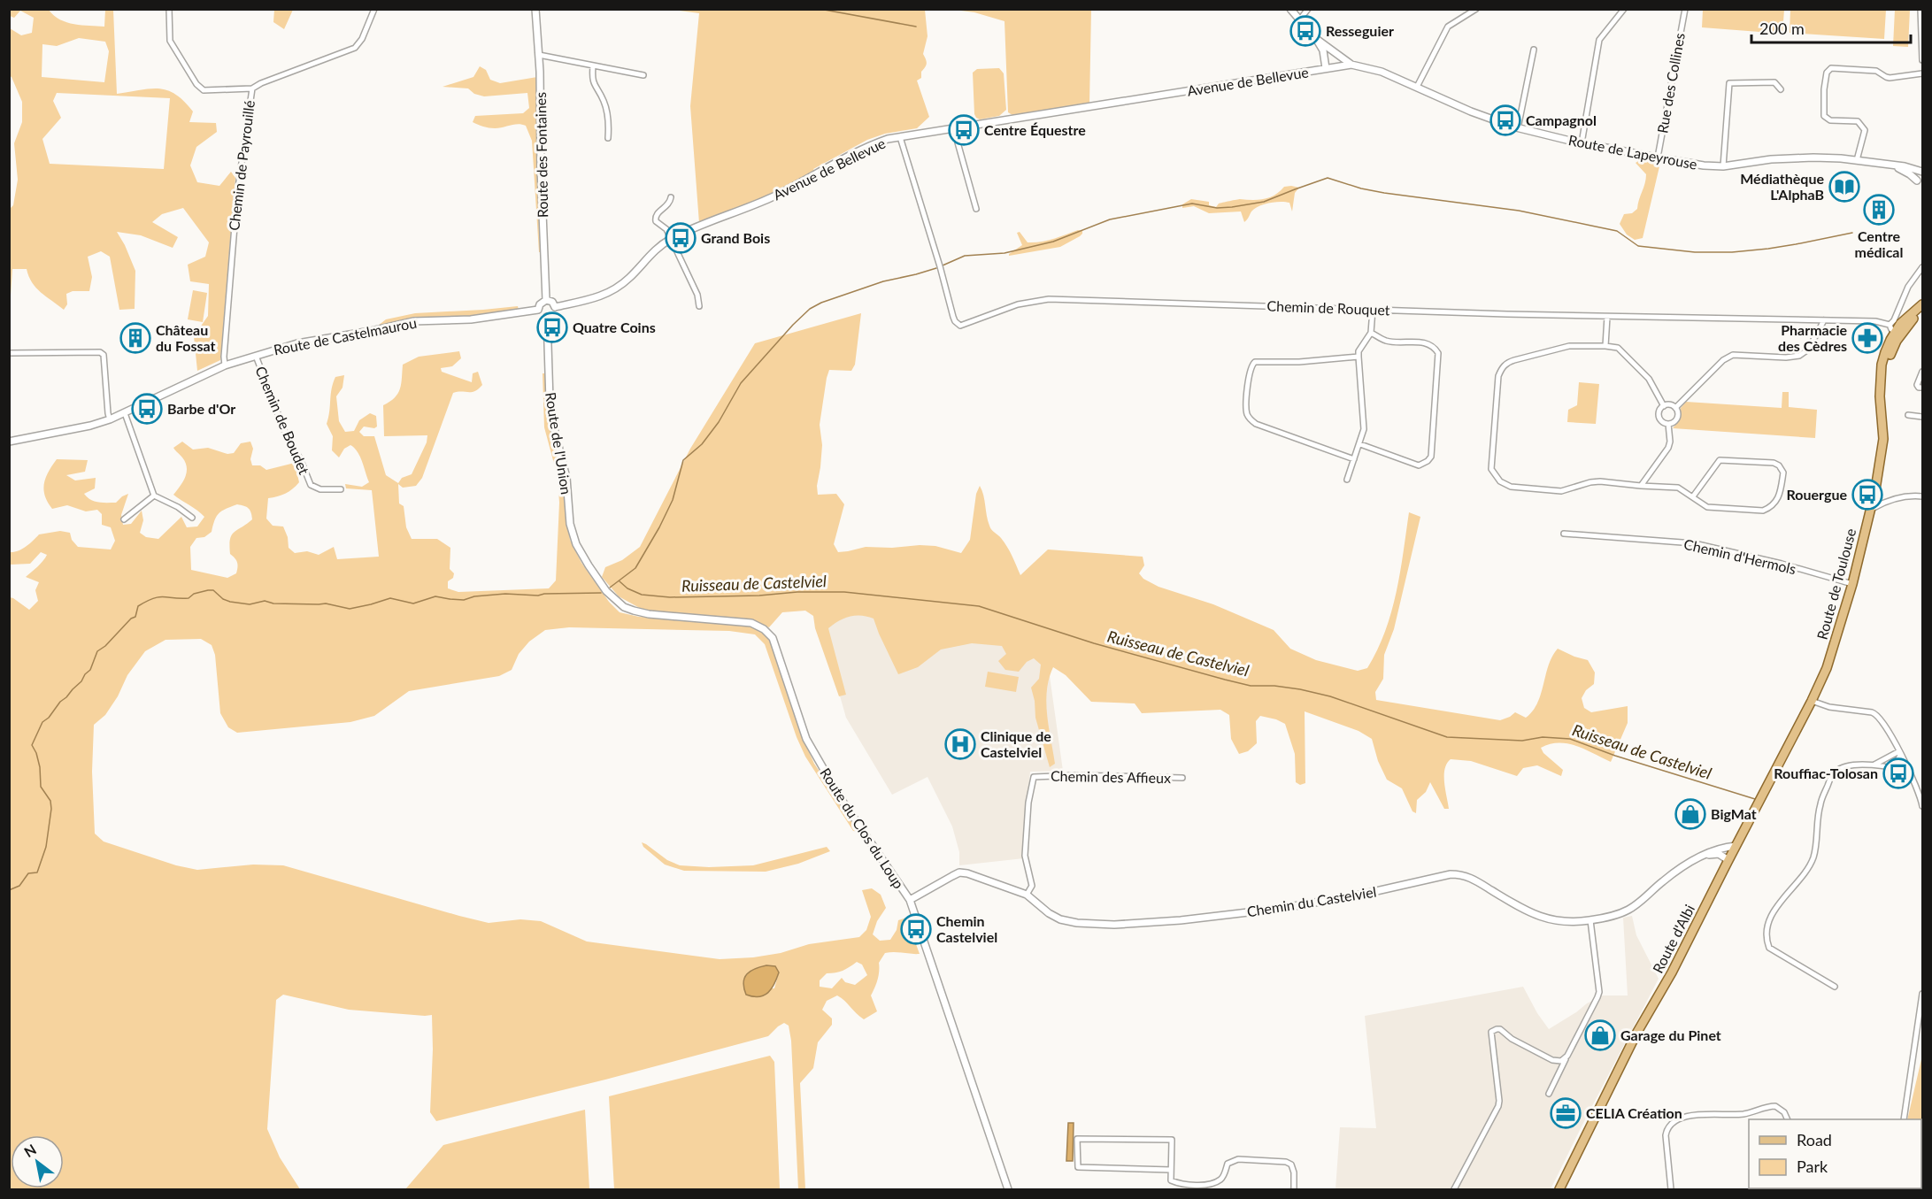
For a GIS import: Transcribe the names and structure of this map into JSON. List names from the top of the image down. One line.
{"streets":{"main road":["Route de Toulouse","Route d'Albi"],"street":["Avenue de Bellevue","Rue des Collines","Route de Lapeyrouse","Route des Fontaines","Chemin de Payrouillé","Chemin de Rouquet","Route de Castelmaurou","Chemin de Boudet","Route de l'Union","Chemin d'Hermols","Chemin des Affieux","Route du Clos du Loup","Chemin du Castelviel"]},"crossings":[["Avenue de Bellevue","Route de Lapeyrouse"],["Avenue de Bellevue","Route des Fontaines"],["Avenue de Bellevue","Chemin de Rouquet"],["Avenue de Bellevue","Route de Castelmaurou"],["Avenue de Bellevue","Route de l'Union"],["Rue des Collines","Route de Lapeyrouse"],["Route des Fontaines","Route de Castelmaurou"],["Route des Fontaines","Route de l'Union"],["Chemin de Payrouillé","Route de Castelmaurou"],["Chemin de Rouquet","Route de Toulouse"],["Route de Castelmaurou","Chemin de Boudet"],["Route de Castelmaurou","Route de l'Union"],["Route de l'Union","Route du Clos du Loup"],["Chemin d'Hermols","Route de Toulouse"],["Route de Toulouse","Route d'Albi"],["Chemin des Affieux","Chemin du Castelviel"],["Route du Clos du Loup","Chemin du Castelviel"],["Chemin du Castelviel","Route d'Albi"]],"water":["Ruisseau de Castelviel"],"places":{"bus stop":["Resseguier","Campagnol","Centre Équestre","Grand Bois","Quatre Coins","Barbe d'Or","Rouergue","Rouffiac-Tolosan","Chemin Castelviel"],"library":["Médiathèque L'AlphaB"],"building":["Centre médical","Château du Fossat"],"pharmacy":["Pharmacie des Cèdres"],"hospital":["Clinique de Castelviel"],"shop":["BigMat","Garage du Pinet"],"office":["CELIA Création"]},"legend":["Road","Park"],"scale_bar":"200 m","north":"top left"}
